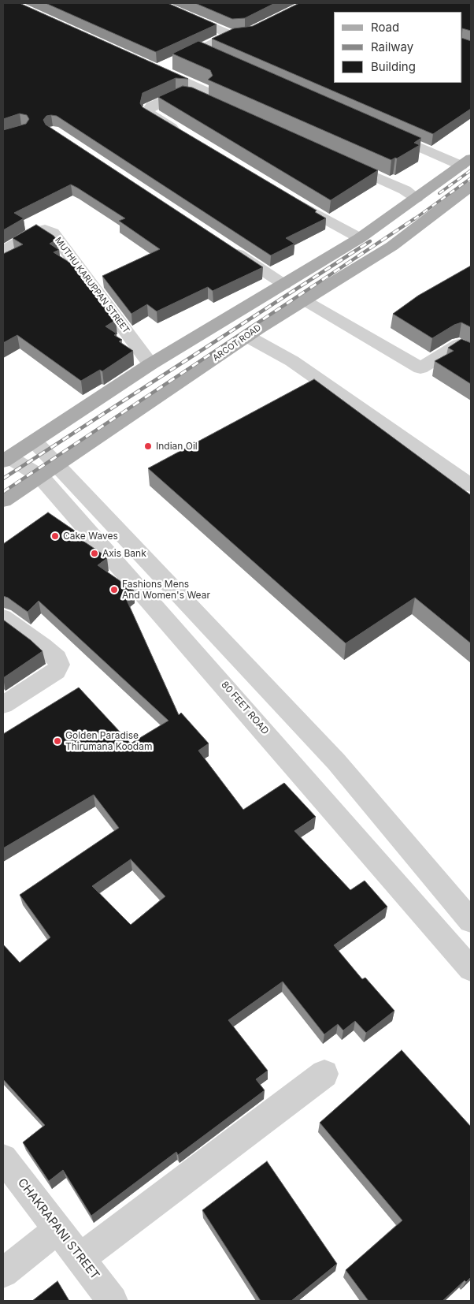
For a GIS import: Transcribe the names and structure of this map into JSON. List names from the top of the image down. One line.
{"streets":{"main road":["ARCOT ROAD"],"street":["MUTHU KARUPPAN STREET","80 FEET ROAD","CHAKRAPANI STREET"]},"crossings":[["ARCOT ROAD","80 FEET ROAD"]],"places":["Indian Oil","Cake Waves","Axis Bank","Fashions Mens And Women's Wear","Golden Paradise Thirumana Koodam"],"legend":["Road","Railway","Building"]}
